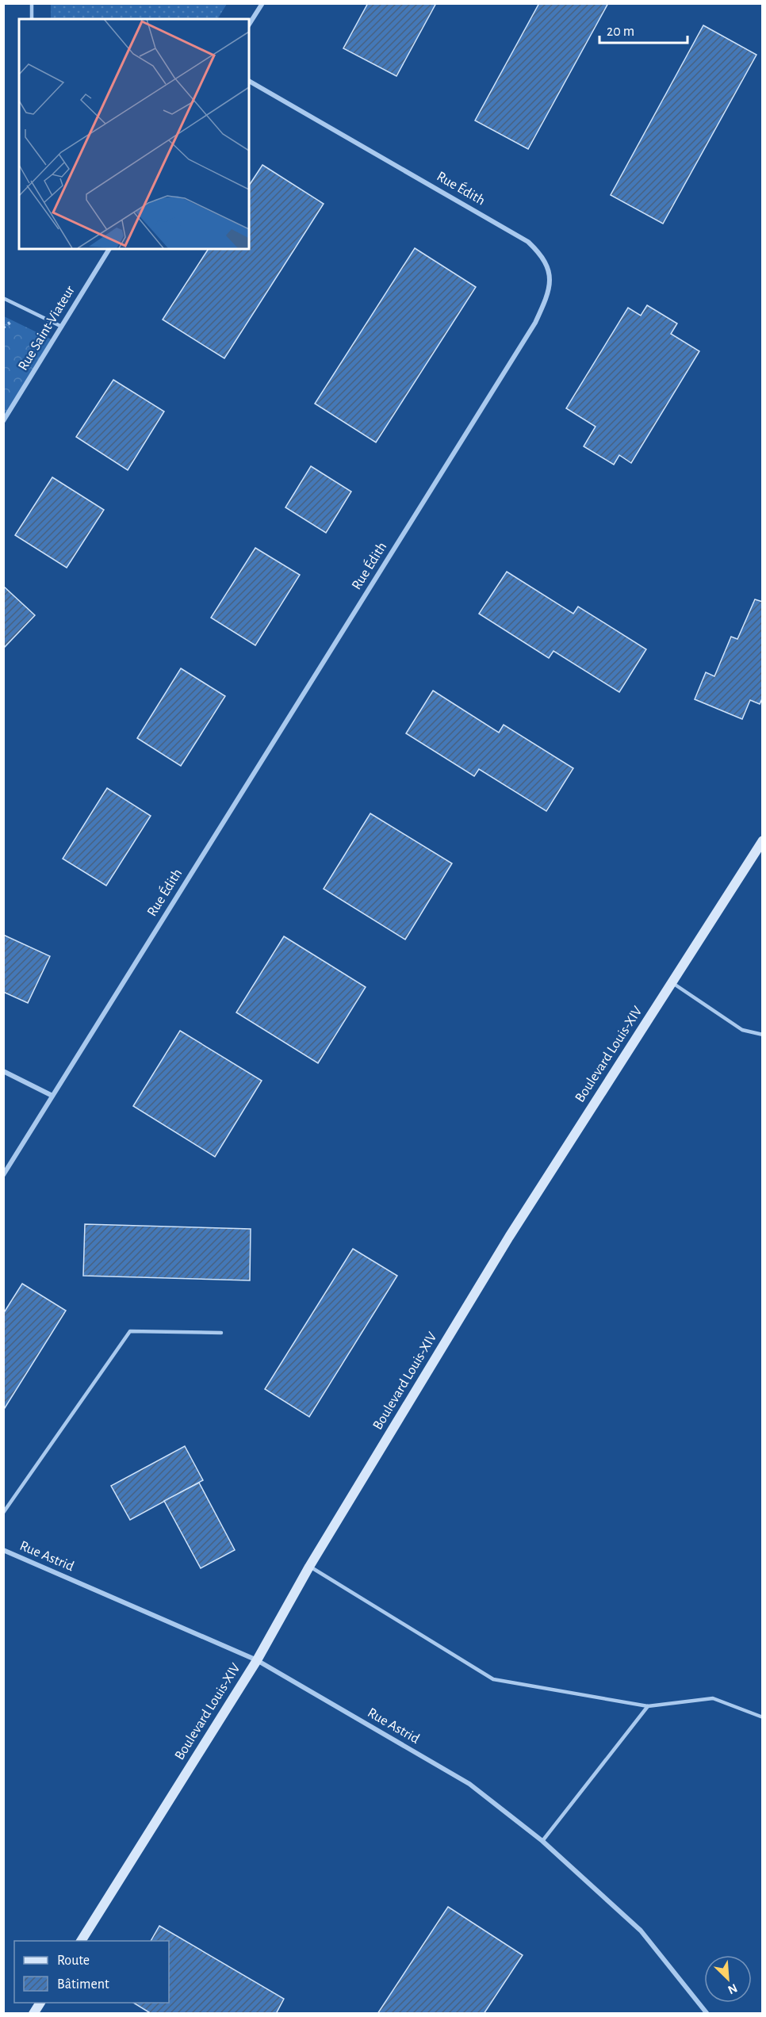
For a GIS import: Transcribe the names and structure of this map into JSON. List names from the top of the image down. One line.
{"streets":{"main road":["Boulevard Louis-XIV"],"street":["Rue Édith","Rue Saint-Viateur","Rue Astrid"]},"crossings":[["Boulevard Louis-XIV","Rue Astrid"]],"legend":["Route","Bâtiment"],"scale_bar":"20 m","north":"bottom right"}
